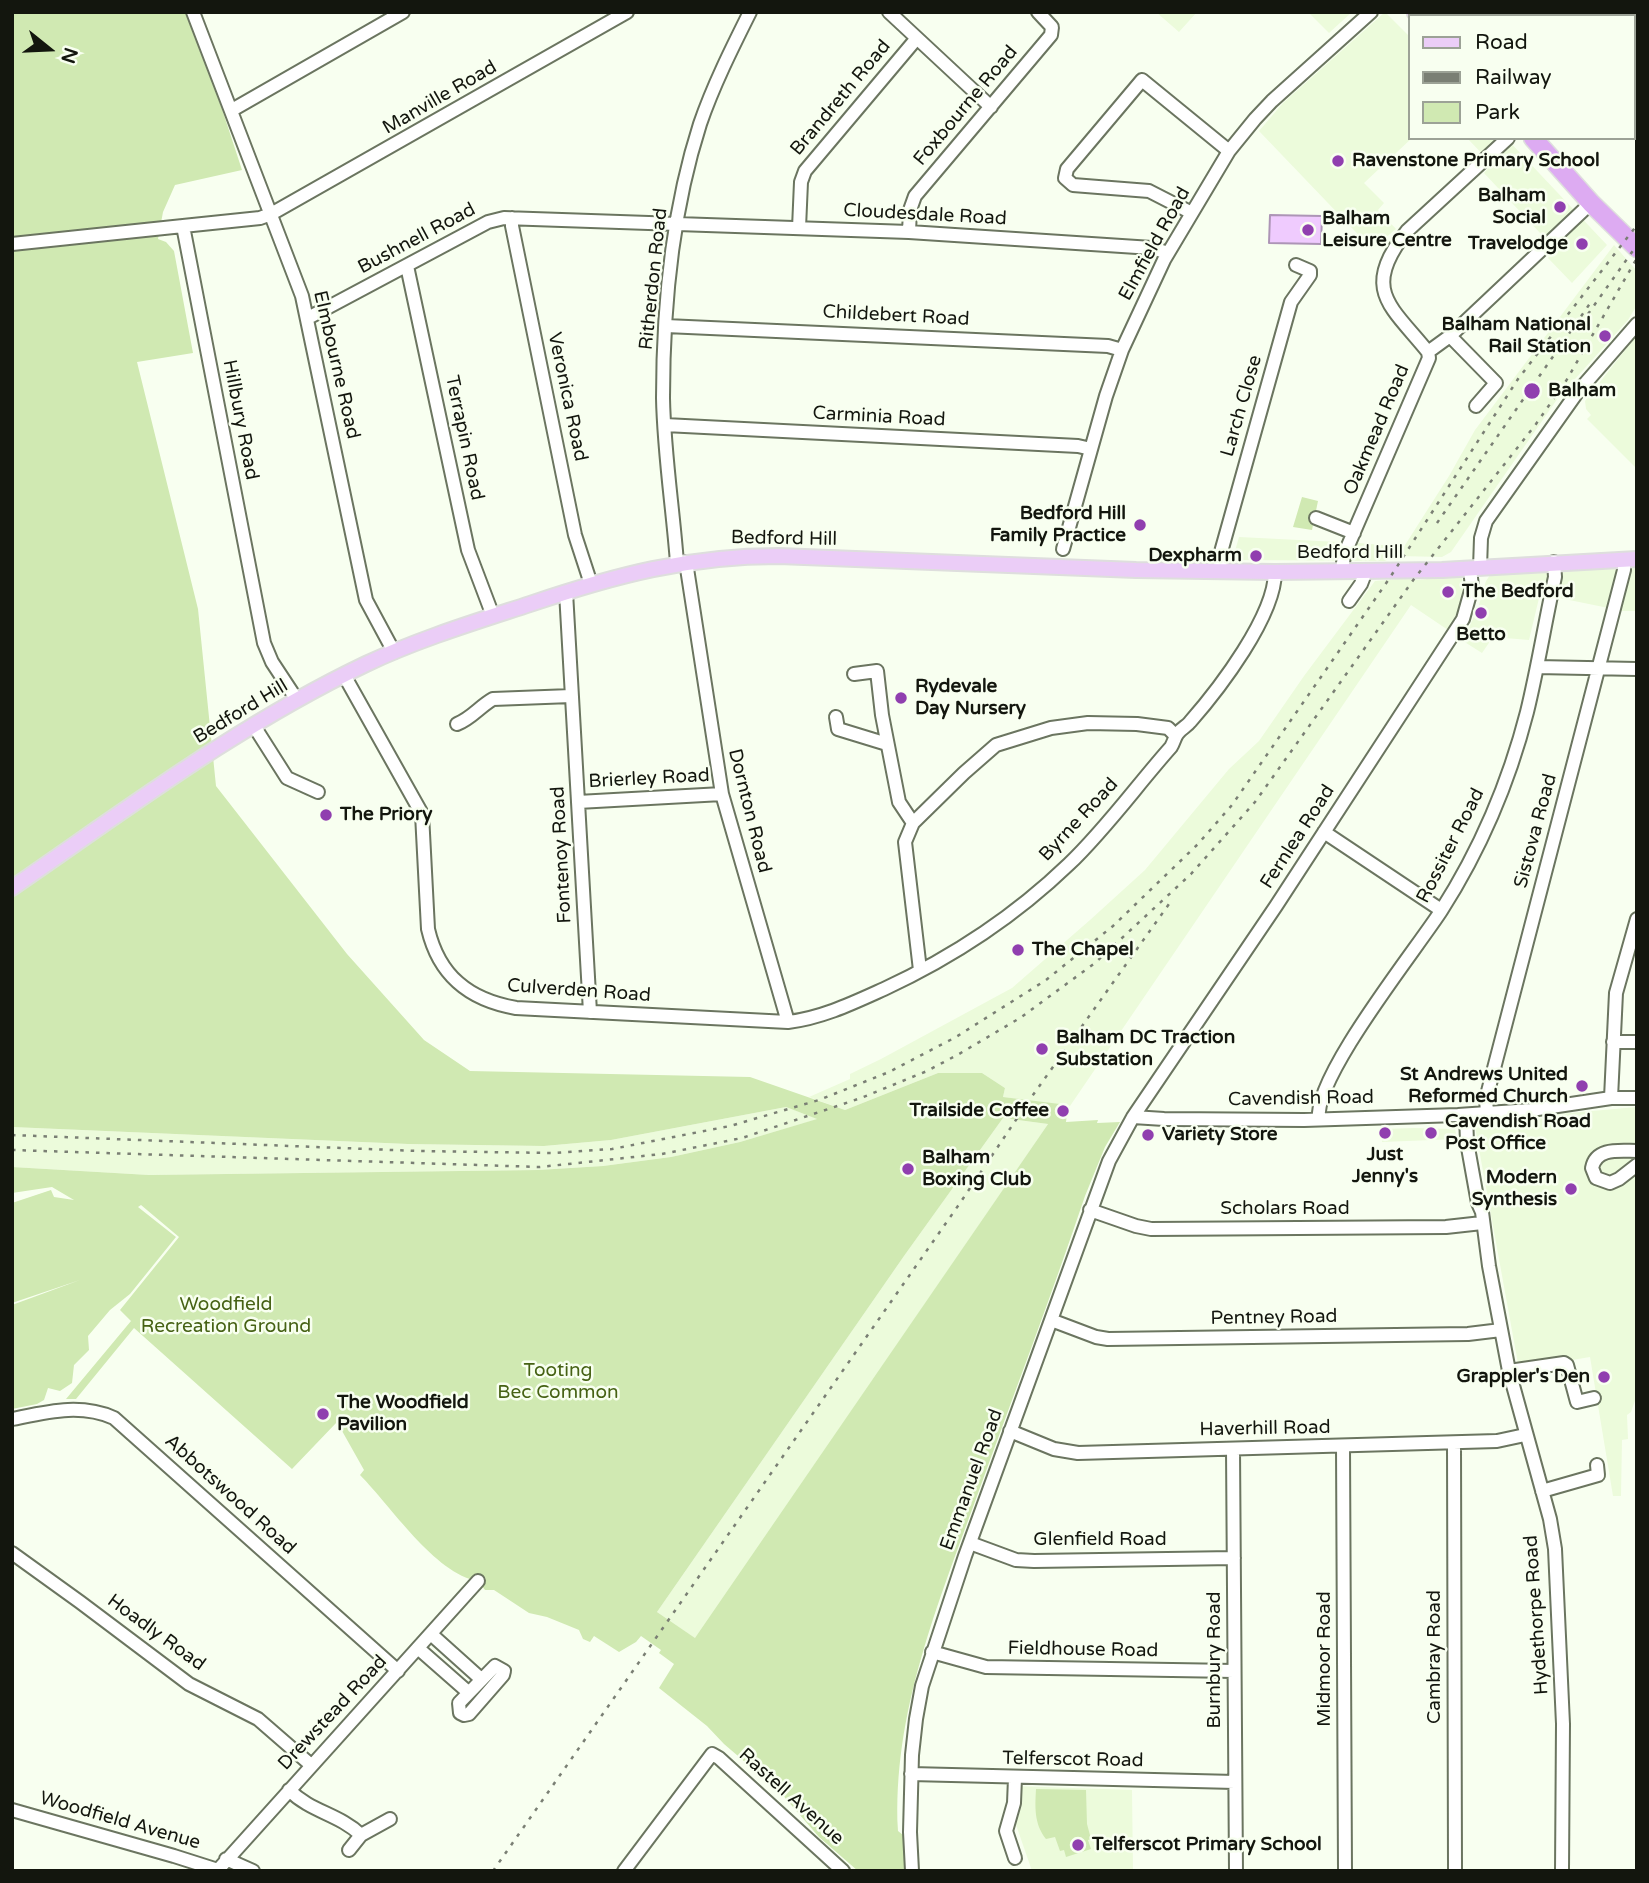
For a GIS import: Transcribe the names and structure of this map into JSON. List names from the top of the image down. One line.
{"streets":{"main road":["Bedford Hill"],"street":["Manville Road","Brandreth Road","Foxbourne Road","Cloudesdale Road","Bushnell Road","Elmfield Road","Ritherdon Road","Childebert Road","Elmbourne Road","Veronica Road","Larch Close","Carminia Road","Hillbury Road","Oakmead Road","Terrapin Road","Brierley Road","Dornton Road","Byrne Road","Sistova Road","Fernlea Road","Rossiter Road","Fontenoy Road","Culverden Road","Cavendish Road","Scholars Road","Pentney Road","Haverhill Road","Emmanuel Road","Abbotswood Road","Glenfield Road","Hydethorpe Road","Hoadly Road","Fieldhouse Road","Cambray Road","Midmoor Road","Burnbury Road","Drewstead Road","Telferscot Road","Rastell Avenue","Woodfield Avenue"]},"crossings":[["Manville Road","Elmbourne Road"],["Brandreth Road","Cloudesdale Road"],["Foxbourne Road","Cloudesdale Road"],["Cloudesdale Road","Bushnell Road"],["Cloudesdale Road","Elmfield Road"],["Cloudesdale Road","Ritherdon Road"],["Bushnell Road","Ritherdon Road"],["Bushnell Road","Elmbourne Road"],["Bushnell Road","Veronica Road"],["Bushnell Road","Terrapin Road"],["Elmfield Road","Childebert Road"],["Elmfield Road","Carminia Road"],["Ritherdon Road","Childebert Road"],["Ritherdon Road","Carminia Road"],["Ritherdon Road","Bedford Hill"],["Ritherdon Road","Dornton Road"],["Elmbourne Road","Bedford Hill"],["Veronica Road","Bedford Hill"],["Larch Close","Bedford Hill"],["Hillbury Road","Bedford Hill"],["Oakmead Road","Bedford Hill"],["Terrapin Road","Bedford Hill"],["Bedford Hill","Dornton Road"],["Bedford Hill","Byrne Road"],["Bedford Hill","Sistova Road"],["Bedford Hill","Fernlea Road"],["Bedford Hill","Rossiter Road"],["Bedford Hill","Fontenoy Road"],["Bedford Hill","Culverden Road"],["Brierley Road","Dornton Road"],["Brierley Road","Fontenoy Road"],["Dornton Road","Byrne Road"],["Dornton Road","Culverden Road"],["Byrne Road","Culverden Road"],["Sistova Road","Cavendish Road"],["Fernlea Road","Cavendish Road"],["Fernlea Road","Emmanuel Road"],["Rossiter Road","Cavendish Road"],["Fontenoy Road","Culverden Road"],["Cavendish Road","Emmanuel Road"],["Cavendish Road","Hydethorpe Road"],["Scholars Road","Emmanuel Road"],["Scholars Road","Hydethorpe Road"],["Pentney Road","Emmanuel Road"],["Pentney Road","Hydethorpe Road"],["Haverhill Road","Emmanuel Road"],["Haverhill Road","Hydethorpe Road"],["Haverhill Road","Cambray Road"],["Haverhill Road","Midmoor Road"],["Haverhill Road","Burnbury Road"],["Emmanuel Road","Glenfield Road"],["Emmanuel Road","Fieldhouse Road"],["Emmanuel Road","Telferscot Road"],["Abbotswood Road","Drewstead Road"],["Glenfield Road","Burnbury Road"],["Hoadly Road","Drewstead Road"],["Fieldhouse Road","Burnbury Road"],["Burnbury Road","Telferscot Road"],["Drewstead Road","Woodfield Avenue"]],"parks":["Woodfield Recreation Ground","Tooting Bec Common"],"places":["Ravenstone Primary School","Balham Social","Balham Leisure Centre","Travelodge","Balham National Rail Station","Balham","Bedford Hill Family Practice","Dexpharm","The Bedford","Betto","Rydevale Day Nursery","The Priory","The Chapel","Balham DC Traction Substation","St Andrews United Reformed Church","Trailside Coffee","Just Jenny's","Cavendish Road Post Office","Variety Store","Balham Boxing Club","Modern Synthesis","Grappler's Den","The Woodfield Pavilion","Telferscot Primary School"],"legend":["Road","Railway","Park"],"north":"right"}
